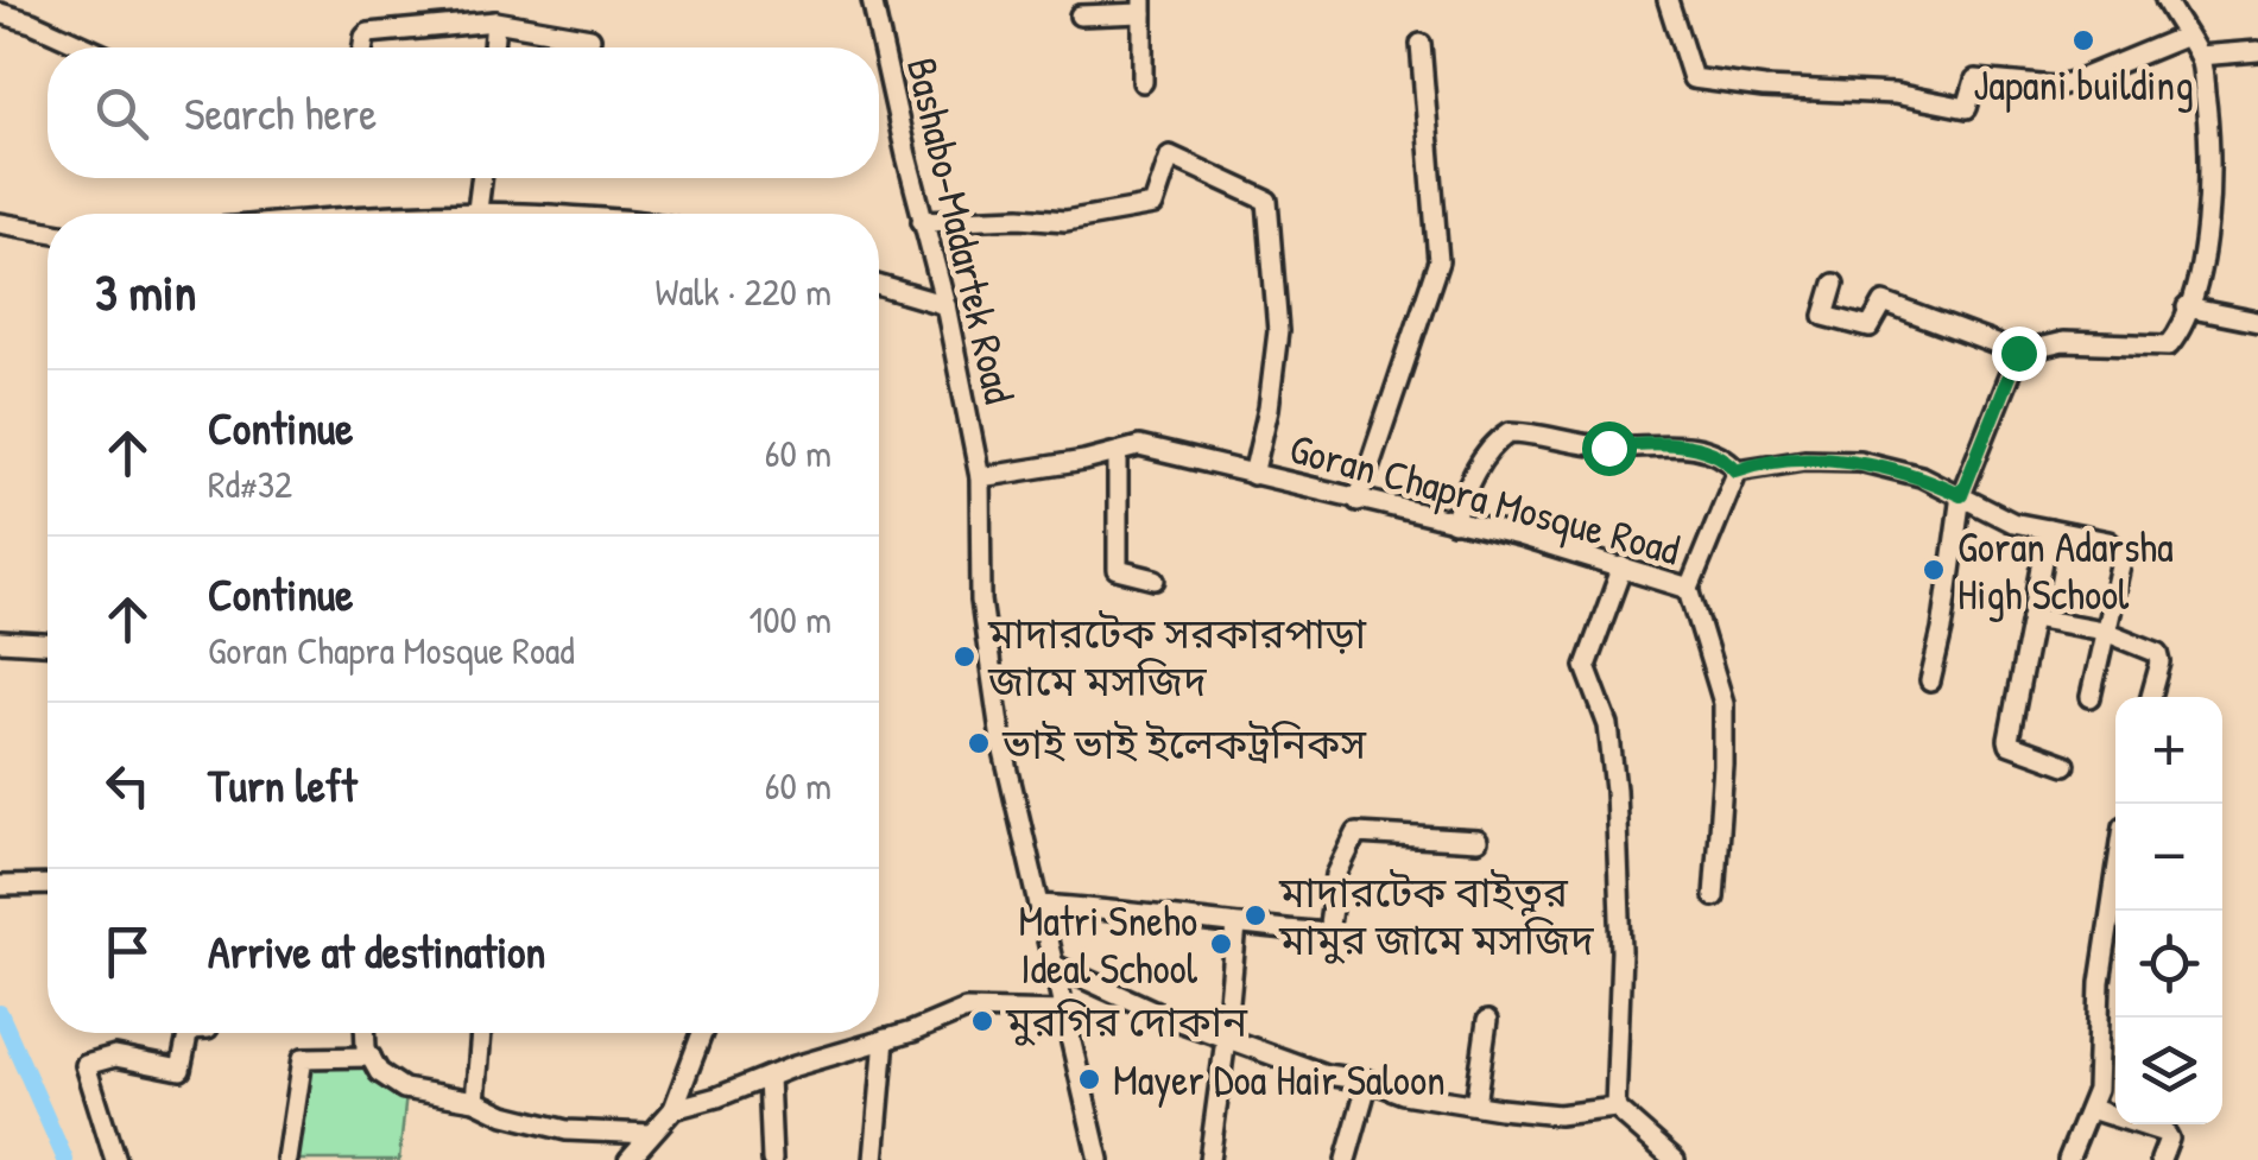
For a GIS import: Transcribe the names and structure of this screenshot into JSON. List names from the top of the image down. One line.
{"streets":{"street":["Bashabo-Madartek Road","Goran Chapra Mosque Road"]},"crossings":[["Bashabo-Madartek Road","Goran Chapra Mosque Road"]],"places":["Japani building","Goran Adarsha High School","মাদারটেক সরকারপাড়া জামে মসজিদ","ভাই ভাই ইলেকট্রনিকস","মাদারটেক বাইতুর মামুর জামে মসজিদ","Matri Sneho Ideal School","মুরগির দোকান","Mayer Doa Hair Saloon"],"page":{"search":"Search here","heading":["3 min","Walk · 220 m"],"list":[["Continue","Rd#32","60 m"],["Continue","Goran Chapra Mosque Road","100 m"],["Turn left","60 m"],"Arrive at destination"],"map_buttons":["+","−"]}}
